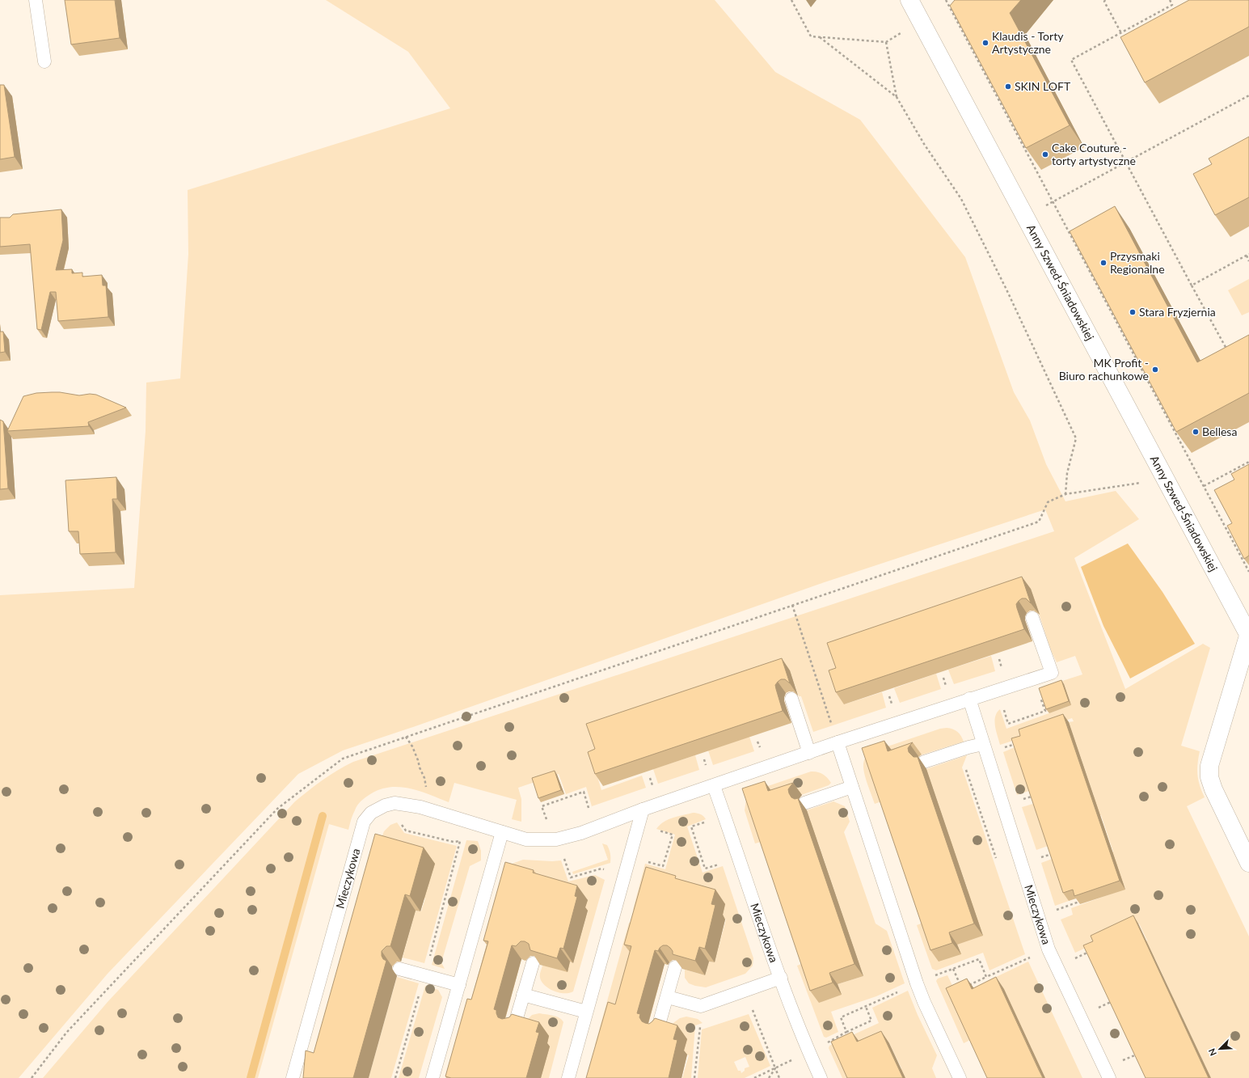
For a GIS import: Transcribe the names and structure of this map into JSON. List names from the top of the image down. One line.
{"streets":{"street":["Anny Szwed-Śniadowskiej"],"lane":["Mieczykowa"]},"places":["Klaudis - Torty Artystyczne","SKIN LOFT","Cake Couture - torty artystyczne","Przysmaki Regionalne","Stara Fryzjernia","MK Profit - Biuro rachunkowe","Bellesa"],"north":"bottom left"}
